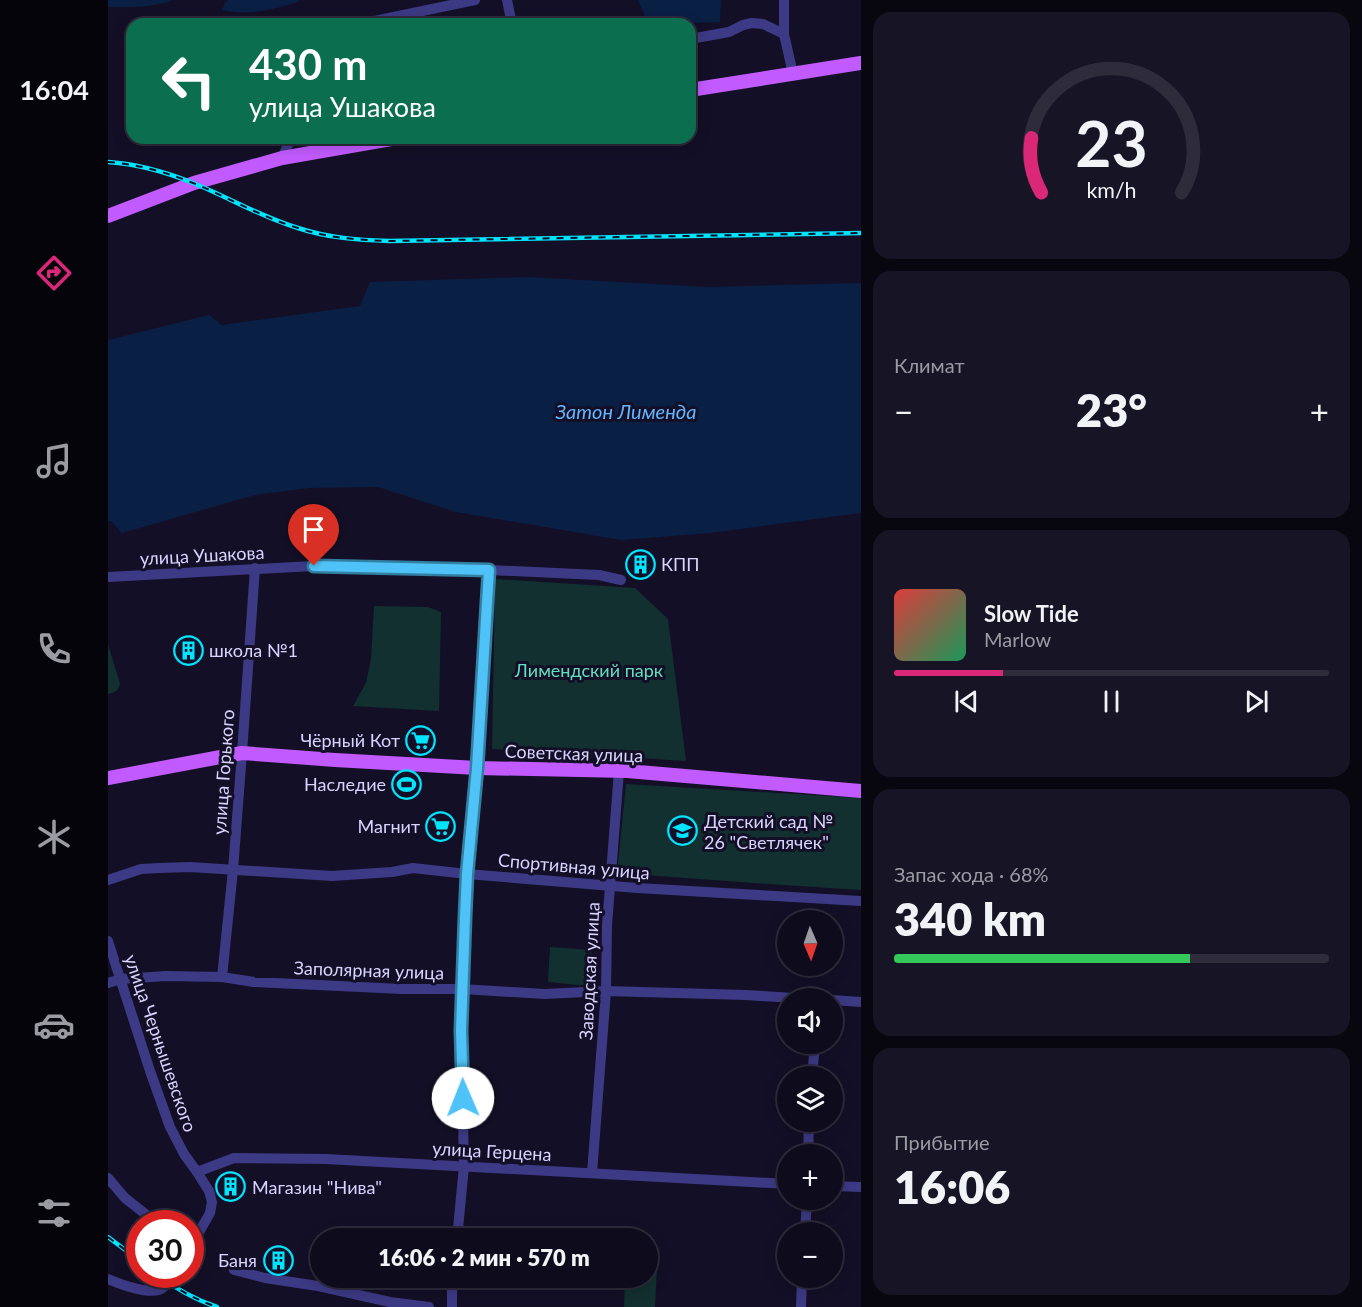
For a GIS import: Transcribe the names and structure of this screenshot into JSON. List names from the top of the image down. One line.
{"streets":{"main road":["Советская улица"],"street":["улица Ушакова","улица Горького","Спортивная улица","Заполярная улица","Заводская улица","улица Чернышевского","улица Герцена"]},"crossings":[["улица Ушакова","улица Горького"],["Советская улица","улица Горького"],["Советская улица","Заводская улица"],["улица Горького","Спортивная улица"],["улица Горького","Заполярная улица"],["Спортивная улица","Заводская улица"],["Заполярная улица","Заводская улица"],["Заполярная улица","улица Чернышевского"],["Заводская улица","улица Герцена"],["улица Чернышевского","улица Герцена"]],"water":["Затон Лименда"],"parks":["Лимендский парк"],"places":{"building":["КПП","школа №1","Магазин \"Нива\"","Баня"],"supermarket":["Чёрный Кот","Магнит"],"sports":["Наследие"],"school or university":["Детский сад № 26 \"Светлячек\""]},"north":"bottom","page":{"tabs":"16:04","turn":["430 m","улица Ушакова"],"tile":["Климат",["Запас хода · 68%","340 km"],["Прибытие","16:06"]],"heat":["−","23°","+"],"song":["Slow Tide","Marlow"],"map_buttons":["+","−"],"limit":"30","trip":"16:06 · 2 мин · 570 m","gauge":["23","km/h"]}}
